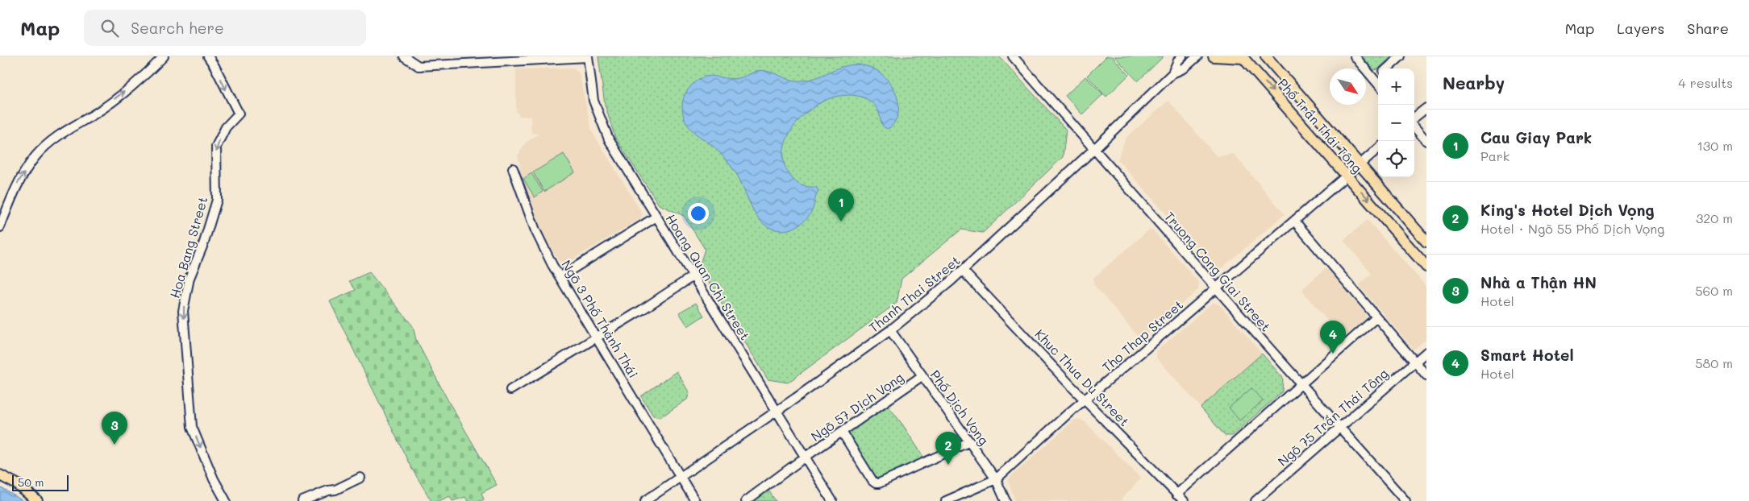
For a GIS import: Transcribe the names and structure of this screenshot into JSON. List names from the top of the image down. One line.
{"streets":{"main road":["Phố Trần Thái Tông"],"street":["Hoa Bang Street","Truong Cong Giai Street","Hoang Quan Chi Street","Thanh Thai Street","Ngõ 3 Phố Thành Thái","Tho Thap Street","Khuc Thua Du Street","Ngõ 57 Dịch Vọng","Phố Dịch Vọng","Ngõ 75 Trần Thái Tông"]},"crossings":[["Phố Trần Thái Tông","Tho Thap Street"],["Truong Cong Giai Street","Thanh Thai Street"],["Truong Cong Giai Street","Tho Thap Street"],["Truong Cong Giai Street","Ngõ 75 Trần Thái Tông"],["Hoang Quan Chi Street","Thanh Thai Street"],["Hoang Quan Chi Street","Ngõ 57 Dịch Vọng"],["Thanh Thai Street","Ngõ 3 Phố Thành Thái"],["Thanh Thai Street","Khuc Thua Du Street"],["Thanh Thai Street","Phố Dịch Vọng"],["Tho Thap Street","Khuc Thua Du Street"],["Tho Thap Street","Phố Dịch Vọng"],["Ngõ 57 Dịch Vọng","Phố Dịch Vọng"]],"one_way":["Hoa Bang Street"],"scale_bar":"50 m","north":"bottom right","page":{"header":"Map","search":"Search here","nav":["Map","Layers","Share"],"heading":["Nearby","4 results"],"map_buttons":["+","−"],"list":[{"mark":"1","name":"Cau Giay Park","note":"Park","value":"130 m"},{"mark":"2","name":"King's Hotel Dịch Vọng","note":"Hotel · Ngõ 55 Phố Dịch Vọng","value":"320 m"},{"mark":"3","name":"Nhà a Thận HN","note":"Hotel","value":"560 m"},{"mark":"4","name":"Smart Hotel","note":"Hotel","value":"580 m"}],"pins":["1","4","3","2"],"scale":"50 m"}}
